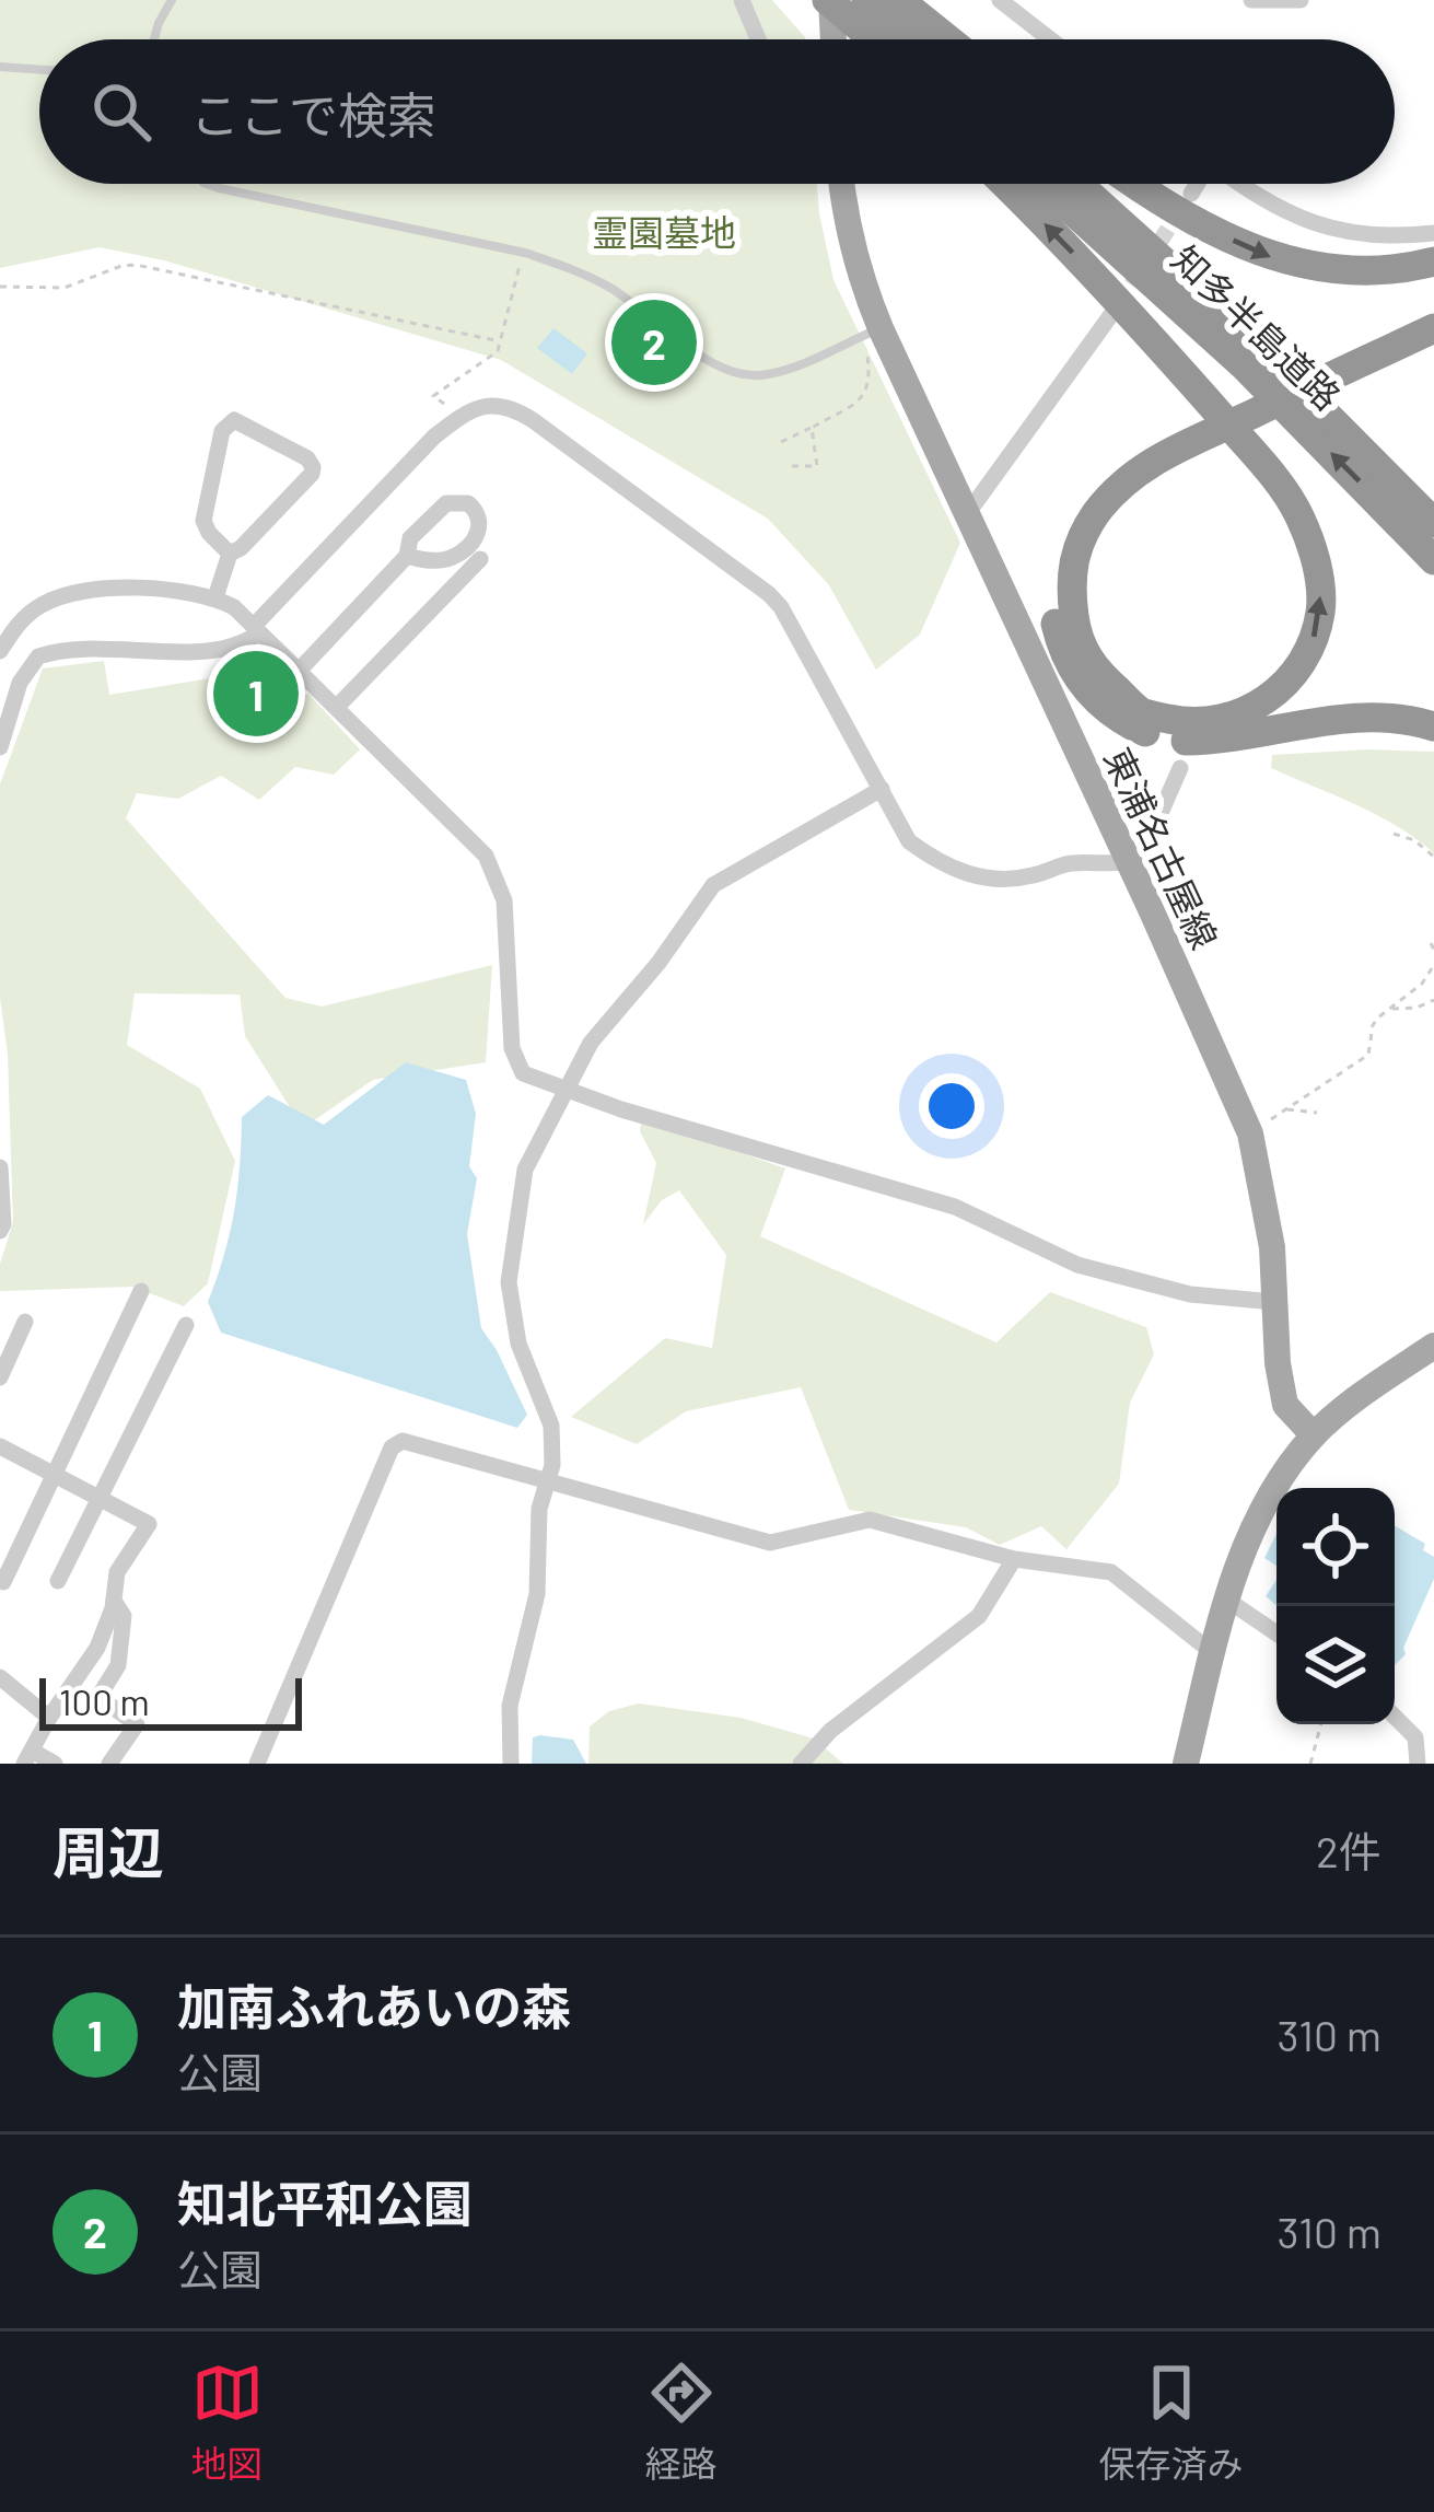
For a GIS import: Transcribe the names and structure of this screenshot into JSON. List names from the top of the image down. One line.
{"streets":{"highway":["知多半島道路"],"main road":["東浦名古屋線"]},"parks":["霊園墓地"],"scale_bar":"100 m","page":{"search":"ここで検索","pins":["2","1"],"scale":"100 m","heading":["周辺","2件"],"list":[{"mark":"1","name":"加南ふれあいの森","note":"公園","value":"310 m"},{"mark":"2","name":"知北平和公園","note":"公園","value":"310 m"}],"nav":["地図","経路","保存済み"]}}
